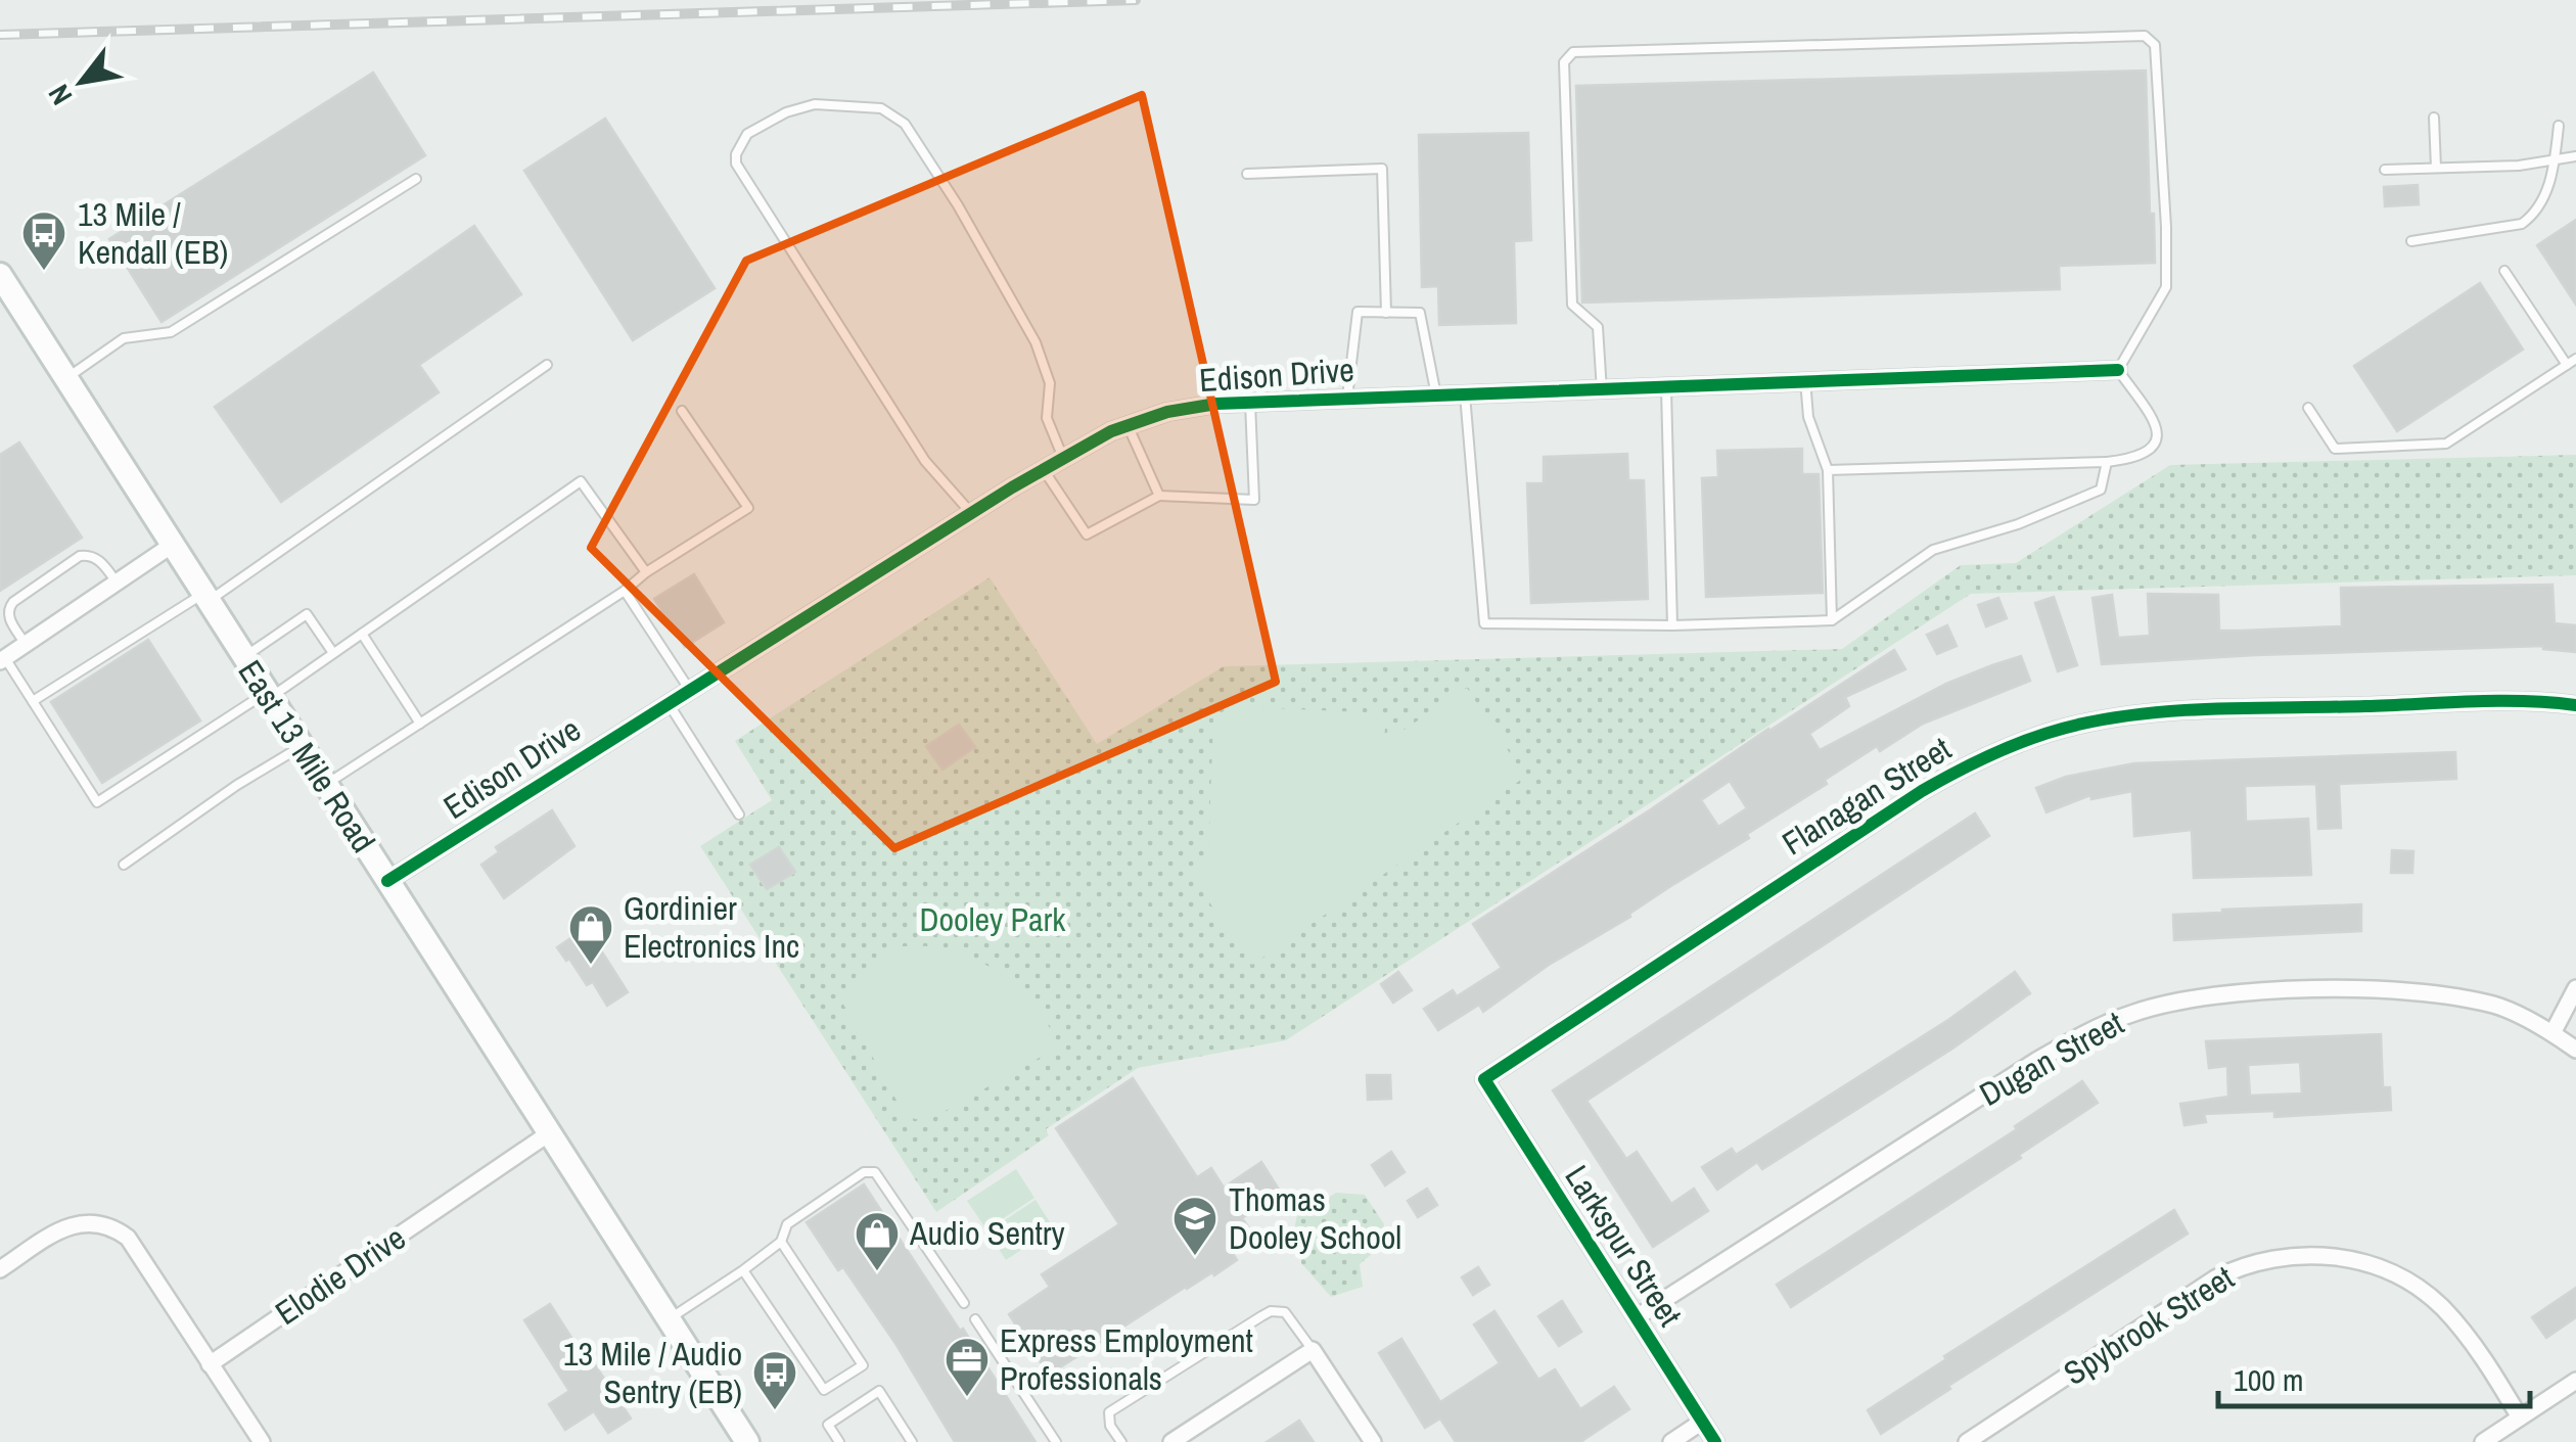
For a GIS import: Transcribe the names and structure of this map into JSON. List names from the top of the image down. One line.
{"streets":{"main road":["East 13 Mile Road"],"street":["Edison Drive","Flanagan Street","Dugan Street","Larkspur Street","Elodie Drive","Spybrook Street"]},"crossings":[["Edison Drive","East 13 Mile Road"],["East 13 Mile Road","Elodie Drive"],["Flanagan Street","Larkspur Street"],["Dugan Street","Larkspur Street"]],"parks":["Dooley Park"],"places":{"bus stop":["13 Mile / Kendall (EB)","13 Mile / Audio Sentry (EB)"],"shop":["Gordinier Electronics Inc","Audio Sentry"],"school or university":["Thomas Dooley School"],"office":["Express Employment Professionals"]},"scale_bar":"100 m","north":"bottom left"}
